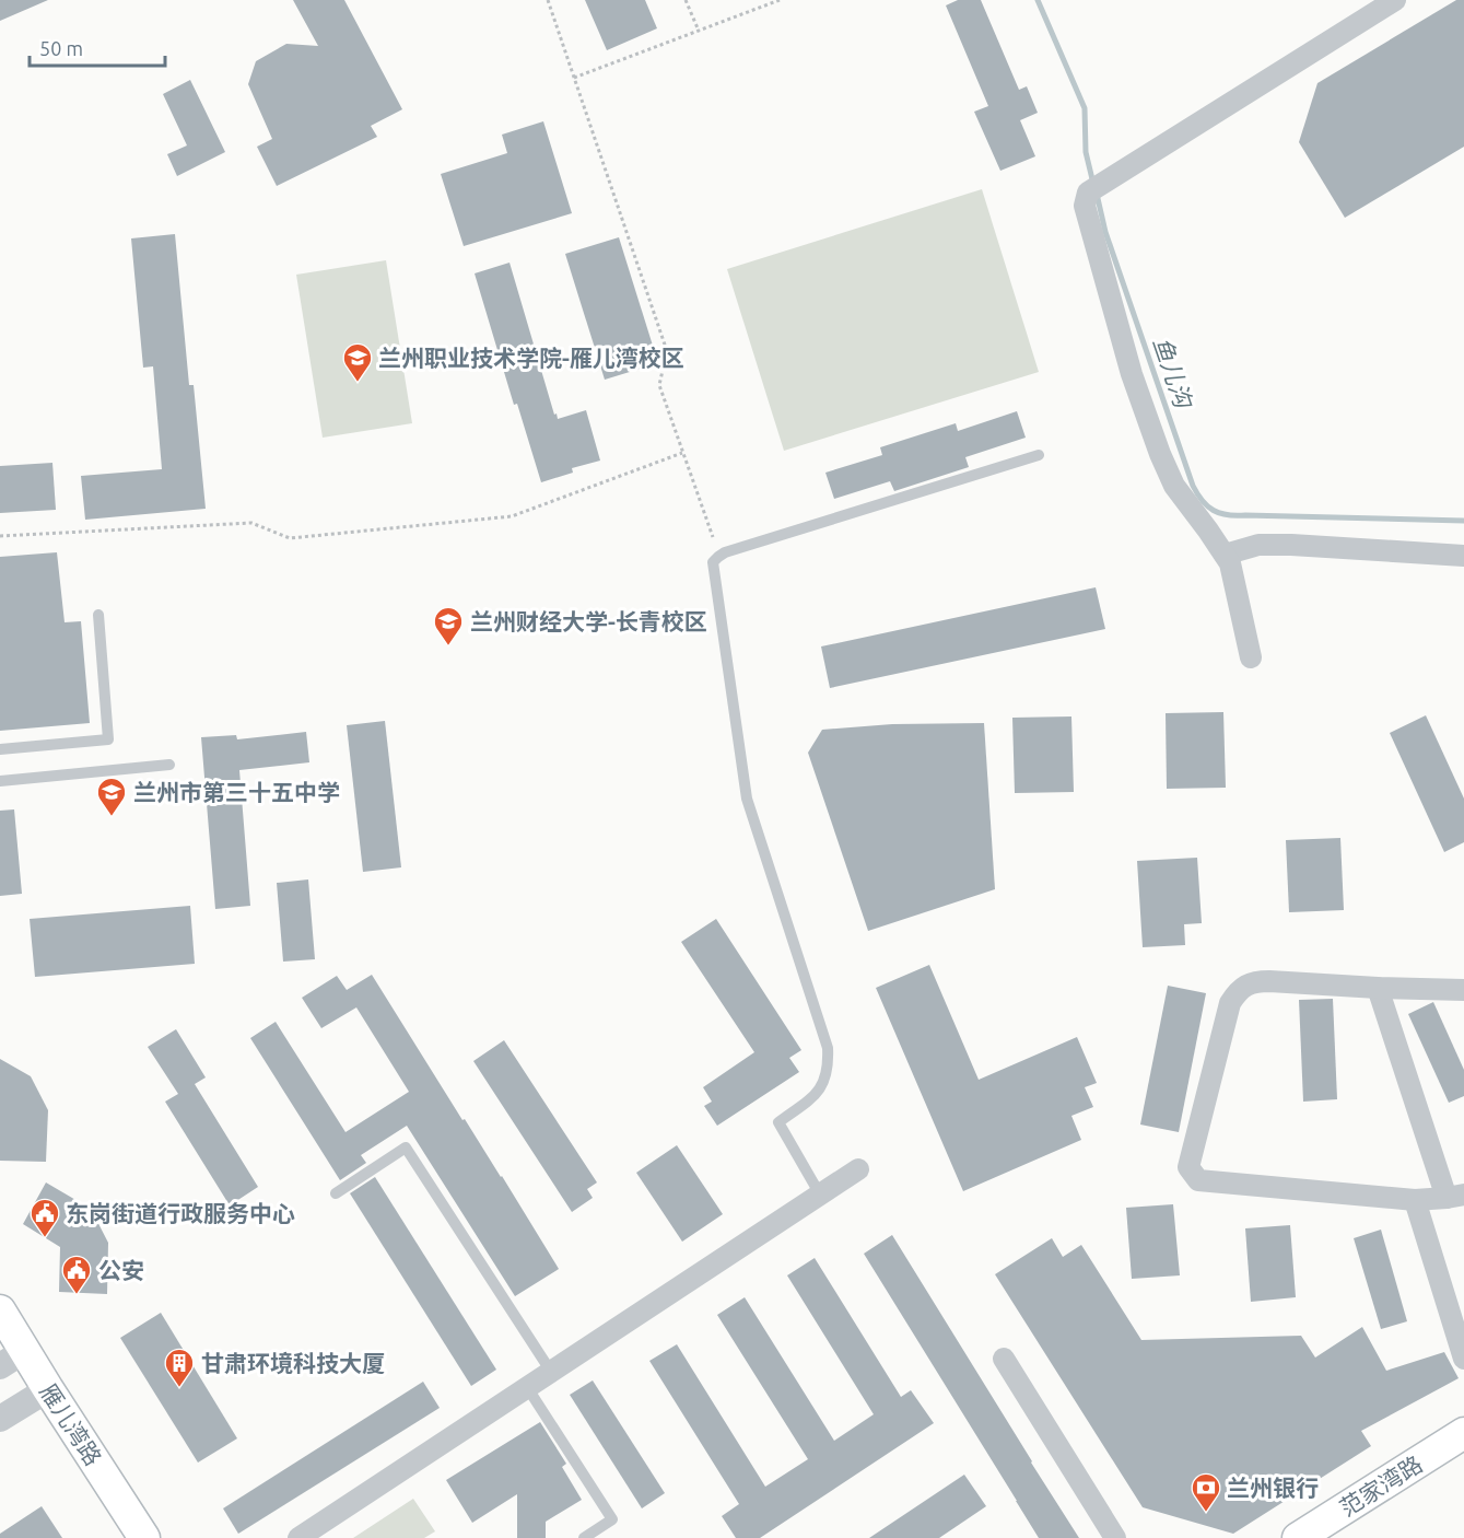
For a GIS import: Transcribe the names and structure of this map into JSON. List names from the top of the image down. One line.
{"streets":{"main road":["雁儿湾路","范家湾路"]},"water":["鱼儿沟"],"places":{"school or university":["兰州职业技术学院-雁儿湾校区","兰州财经大学-长青校区","兰州市第三十五中学"],"public building":["东岗街道行政服务中心","公安"],"building":["甘肃环境科技大厦"],"bank":["兰州银行"]},"scale_bar":"50 m"}
